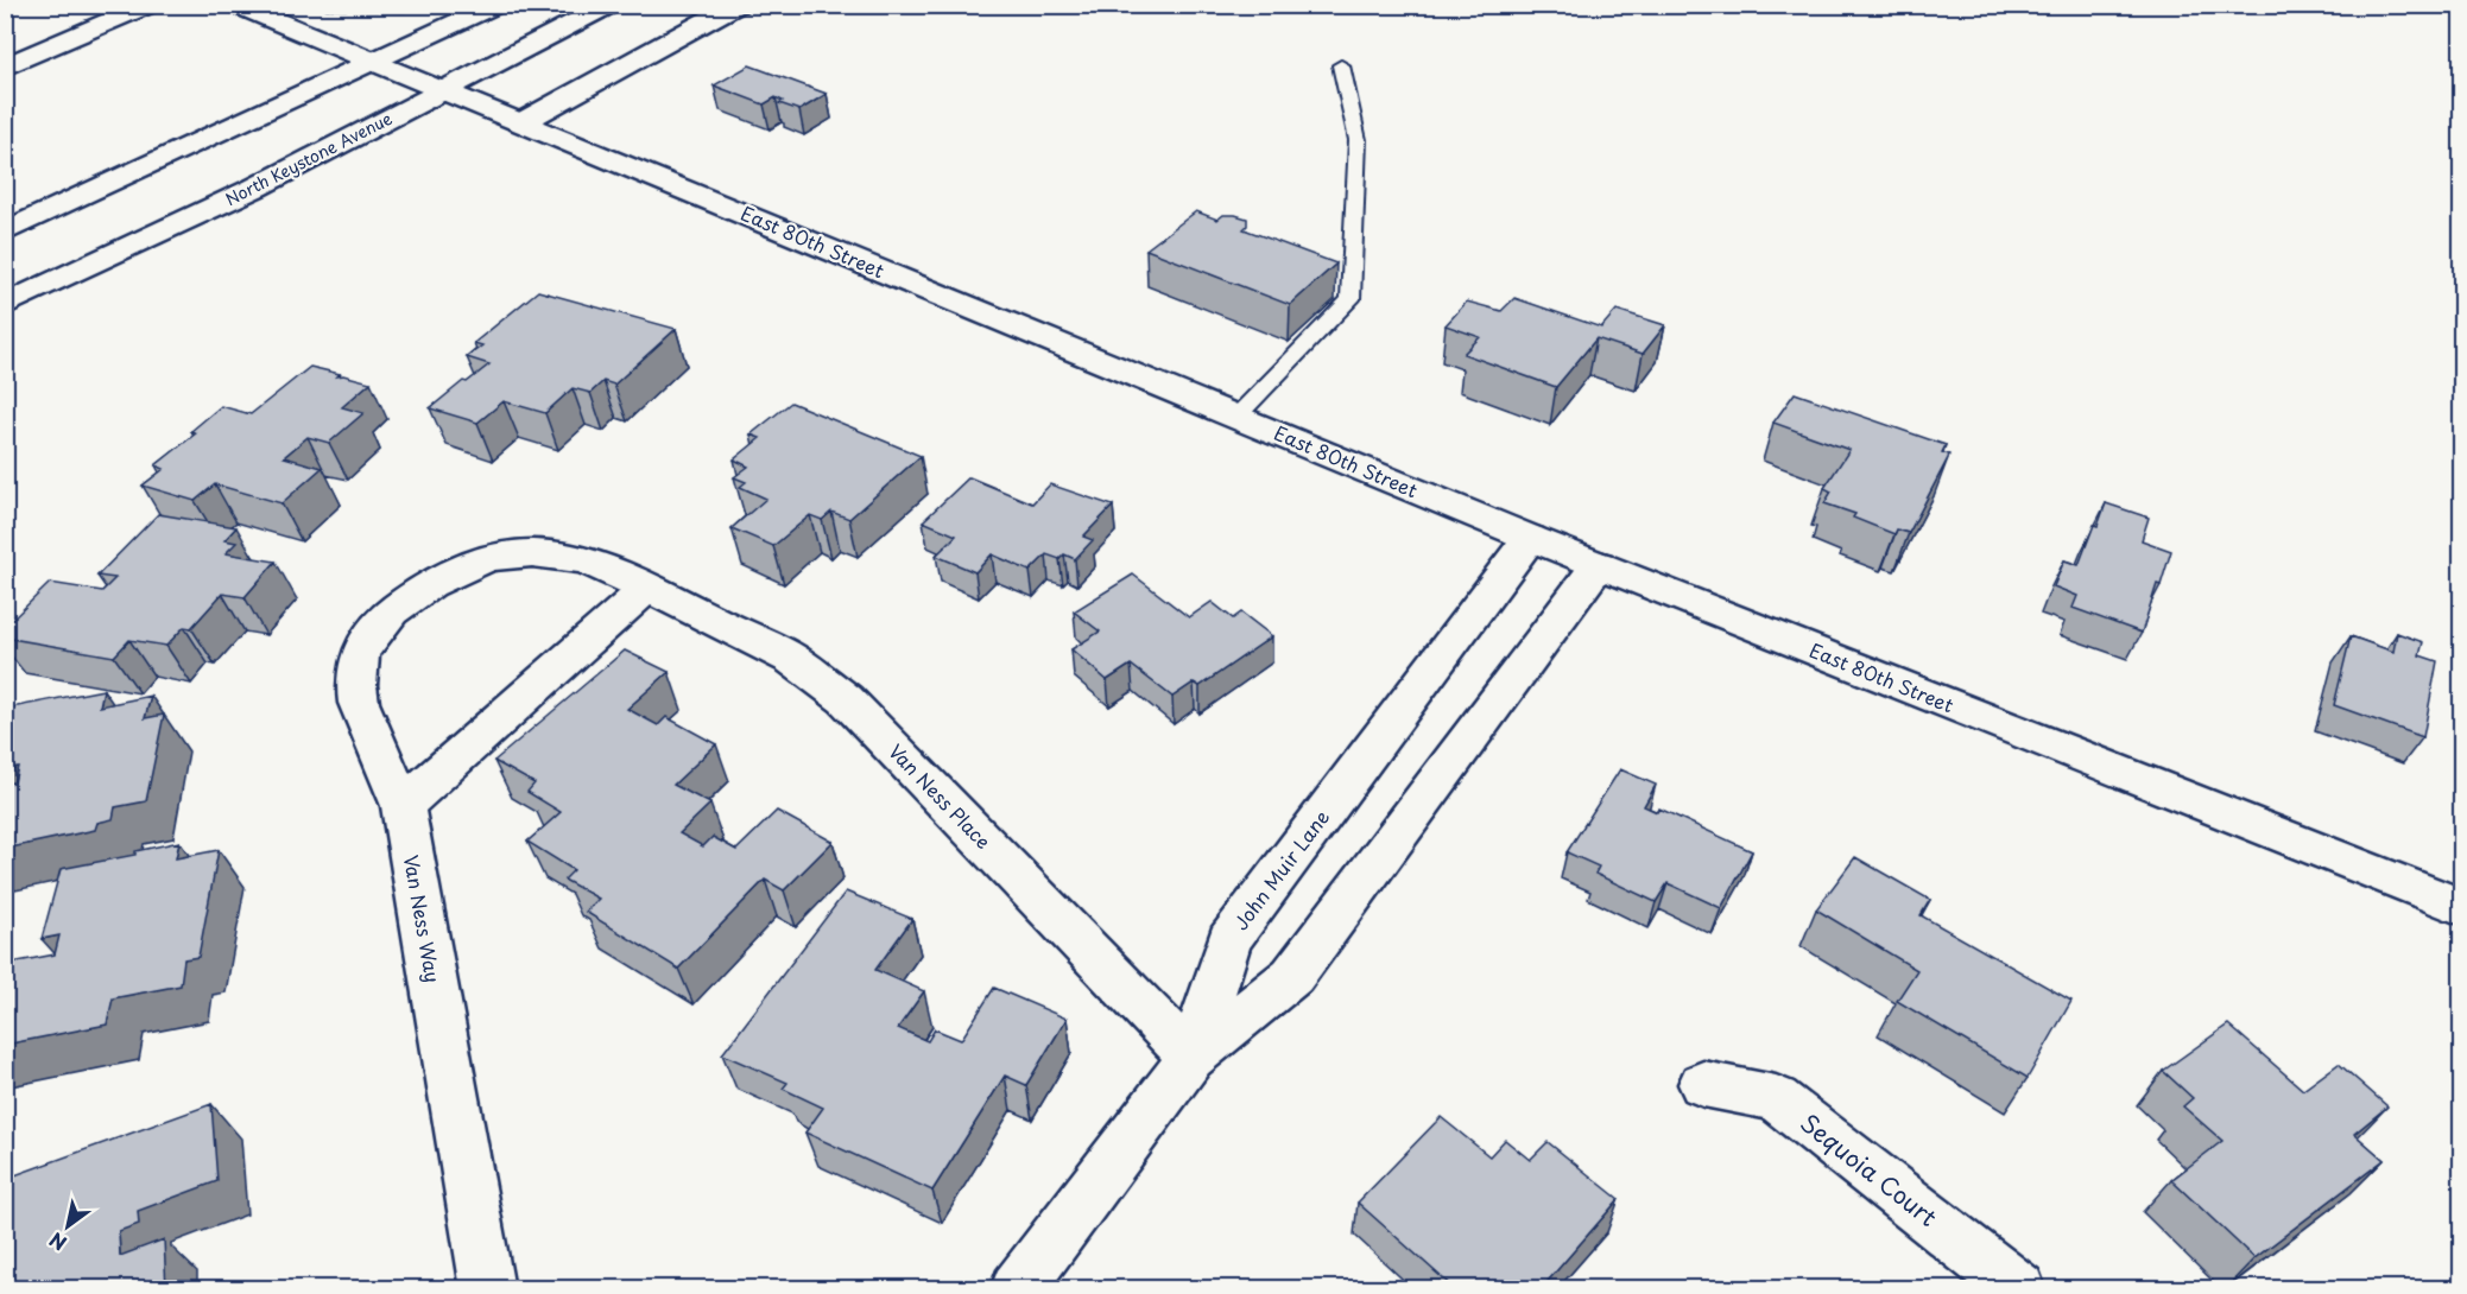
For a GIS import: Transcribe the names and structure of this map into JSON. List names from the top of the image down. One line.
{"streets":{"street":["North Keystone Avenue","East 80th Street","Van Ness Place","John Muir Lane","Van Ness Way","Sequoia Court"]},"crossings":[["North Keystone Avenue","East 80th Street"],["East 80th Street","John Muir Lane"],["Van Ness Place","John Muir Lane"],["Van Ness Place","Van Ness Way"]],"north":"bottom left"}
